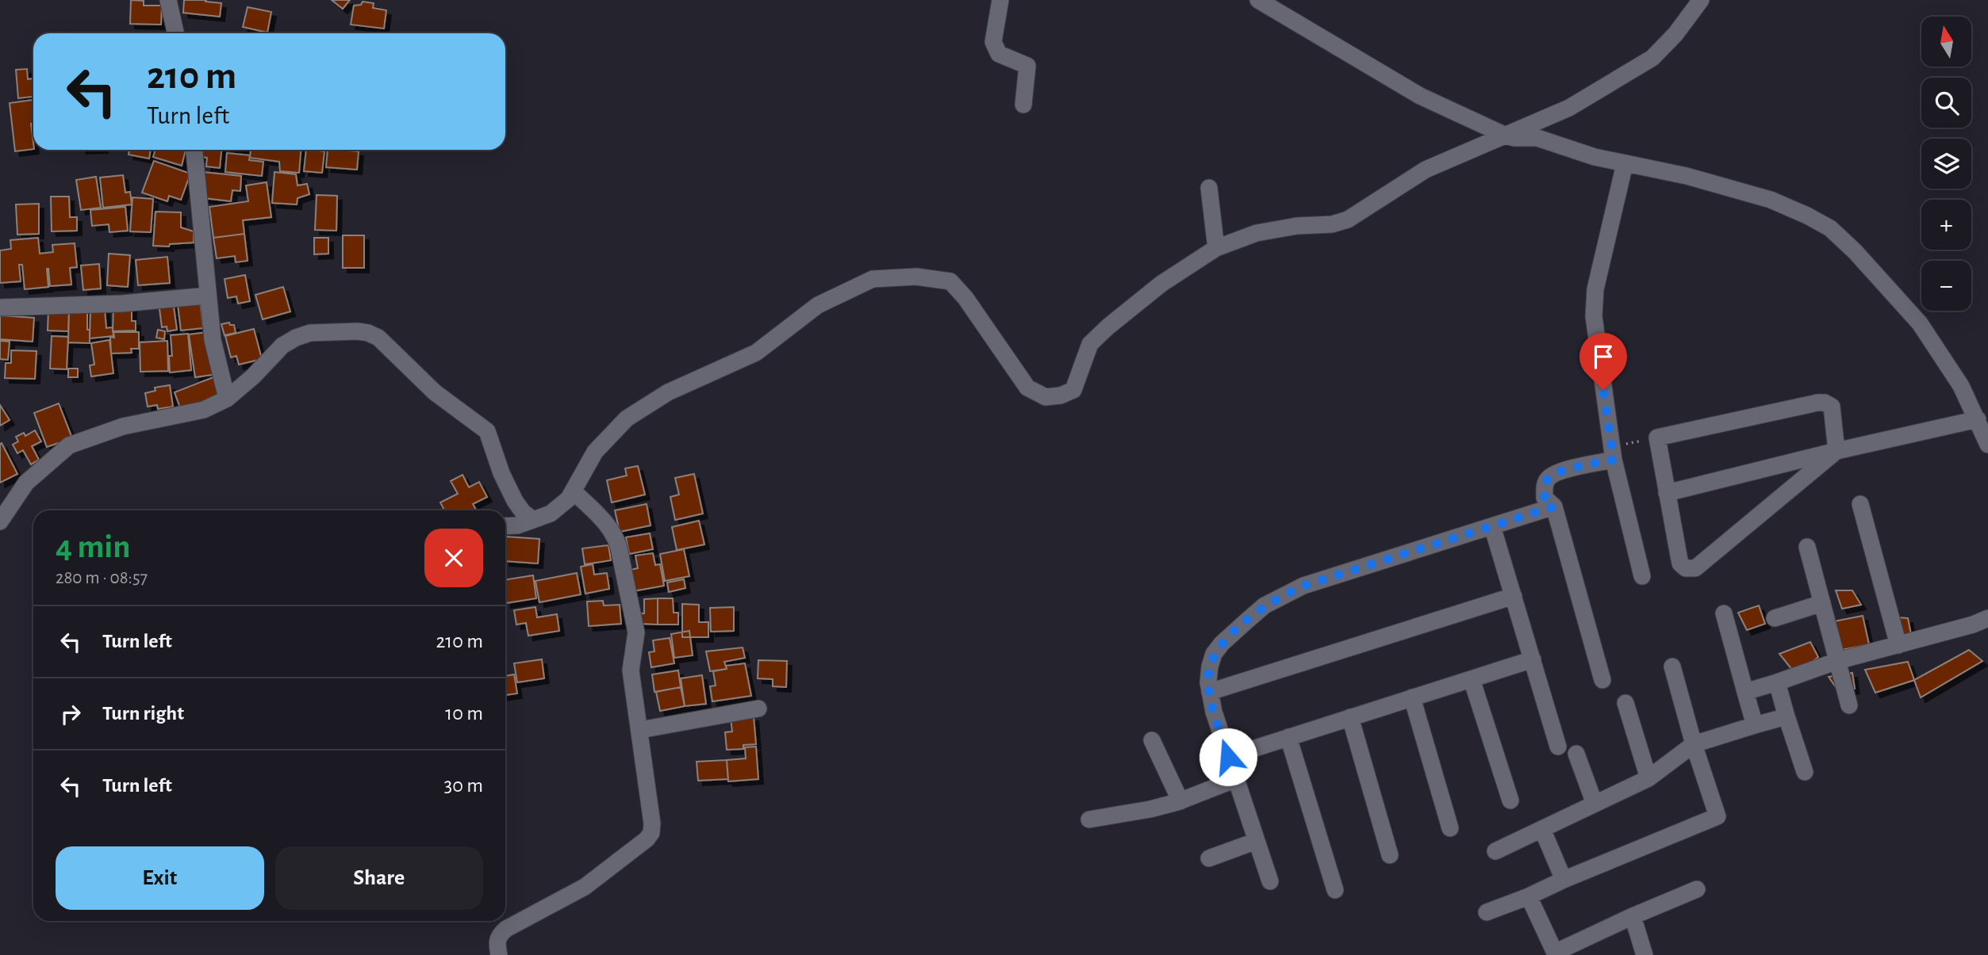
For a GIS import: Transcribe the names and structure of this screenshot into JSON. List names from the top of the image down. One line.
{"north":"top","page":{"map_buttons":["+","−"],"turn":["210 m","Turn left"],"heading":["4 min","280 m · 08:57"],"list":[{"name":"Turn left","value":"210 m"},{"name":"Turn right","value":"10 m"},{"name":"Turn left","value":"30 m"}],"buttons":["Exit","Share"]}}
